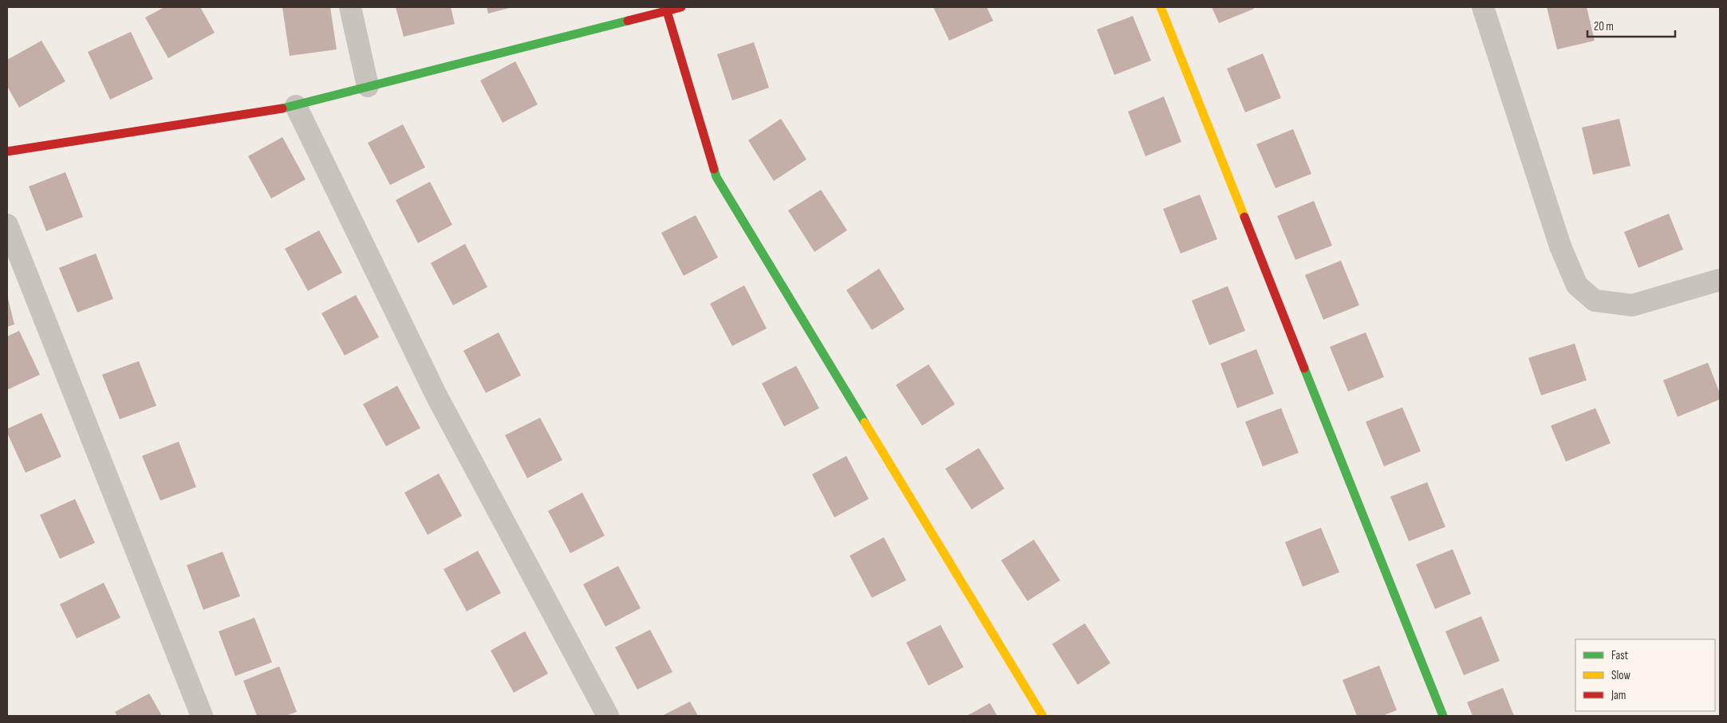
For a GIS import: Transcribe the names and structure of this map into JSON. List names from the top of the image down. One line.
{"legend":["Fast","Slow","Jam"],"scale_bar":"20 m"}
